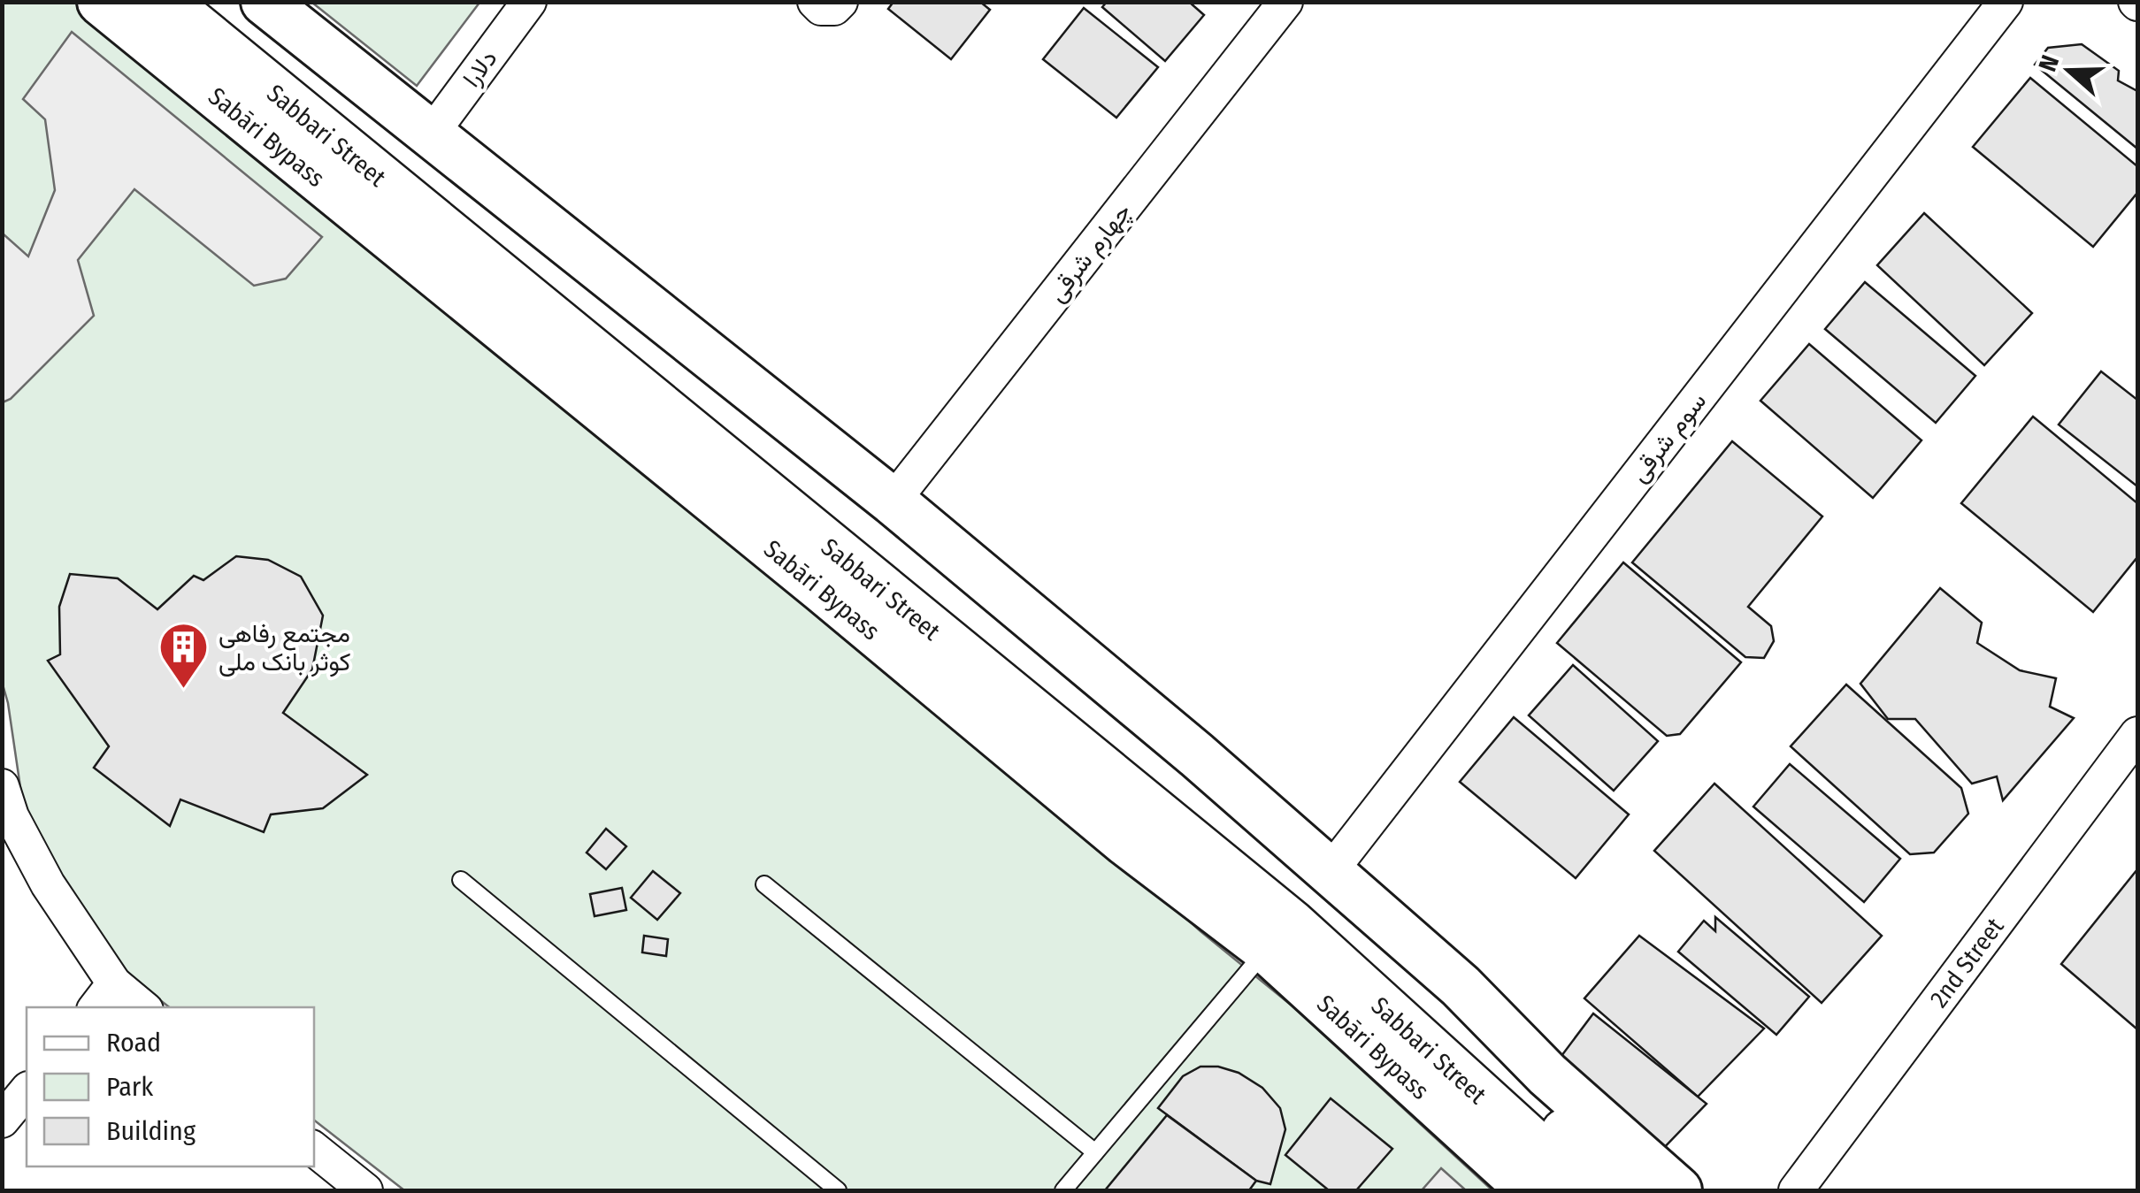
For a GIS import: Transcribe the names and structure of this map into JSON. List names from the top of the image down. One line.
{"streets":{"main road":["Sabbari Street","Sabāri Bypass"],"street":["دلارا","چهارم شرقی","سوم شرقی","2nd Street"]},"places":{"building":["مجتمع رفاهی کوثر بانک ملی"]},"legend":["Road","Park","Building"],"north":"left"}
